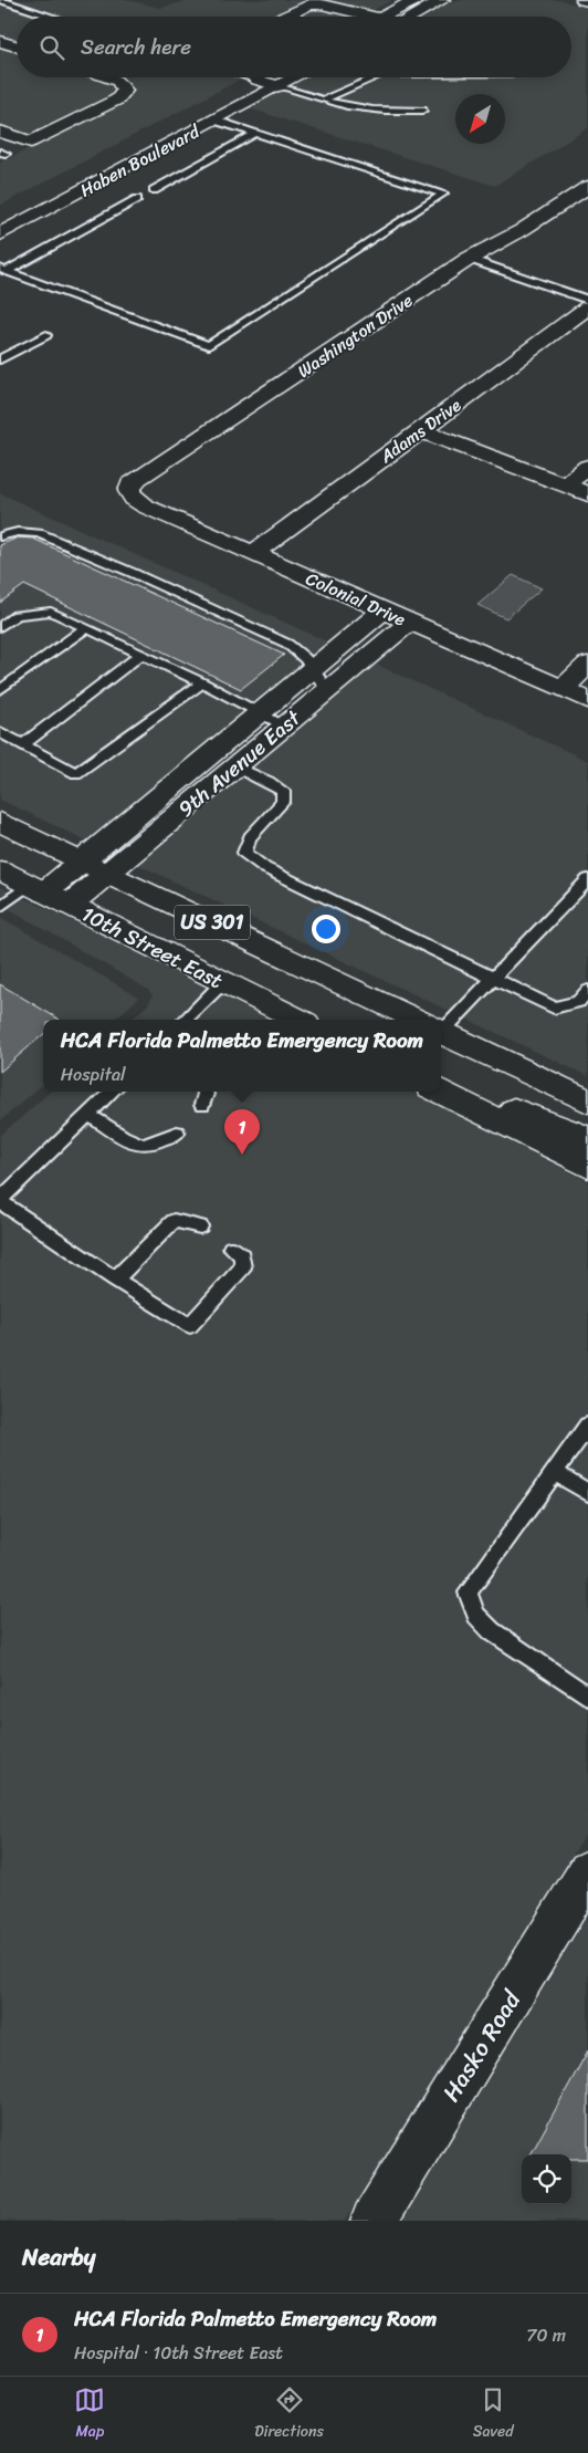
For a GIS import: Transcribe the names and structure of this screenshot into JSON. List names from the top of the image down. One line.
{"streets":{"street":["Haben Boulevard","Washington Drive","Adams Drive","Colonial Drive","9th Avenue East","US 301","10th Street East","Hasko Road"]},"crossings":[["Washington Drive","Colonial Drive"],["Adams Drive","Colonial Drive"],["Colonial Drive","9th Avenue East"],["9th Avenue East","US 301"],["9th Avenue East","10th Street East"]],"north":"bottom left","page":{"search":"Search here","popup":["HCA Florida Palmetto Emergency Room","Hospital"],"pins":"1","heading":"Nearby","list":[{"mark":"1","name":"HCA Florida Palmetto Emergency Room","note":"Hospital · 10th Street East","value":"70 m"}],"nav":["Map","Directions","Saved"]}}
